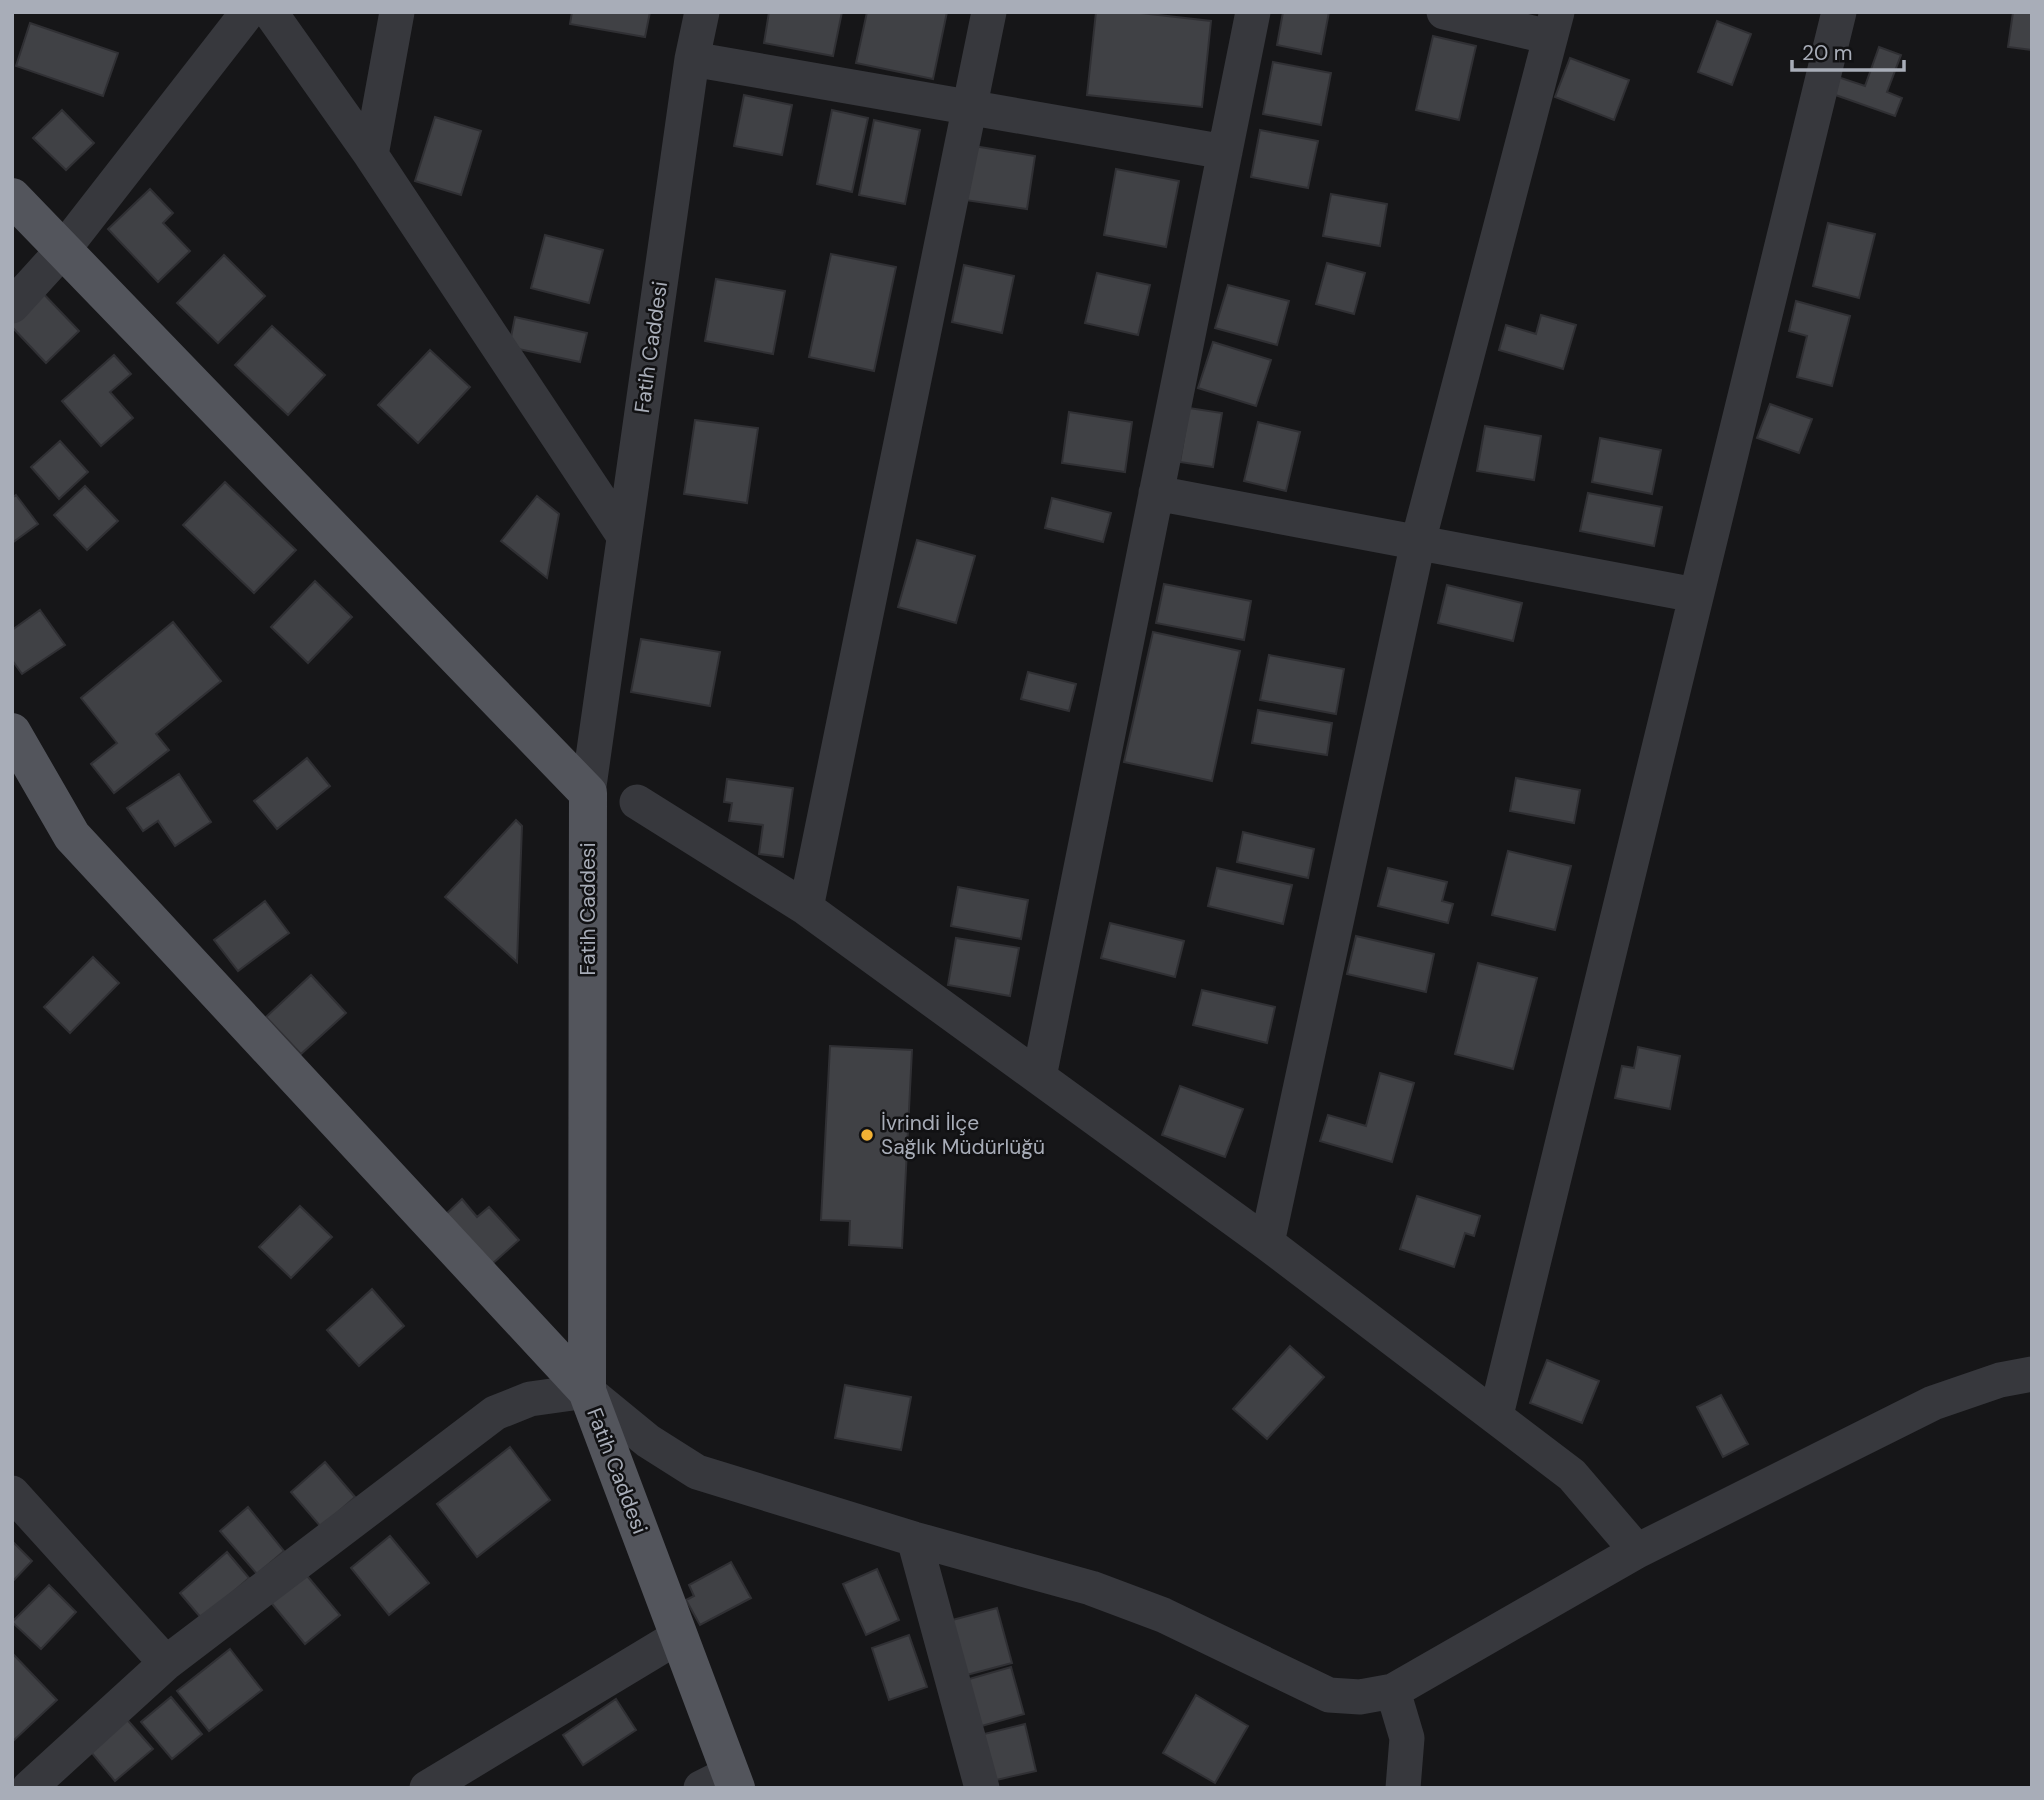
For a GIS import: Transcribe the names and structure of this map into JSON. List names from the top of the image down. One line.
{"streets":{"main road":["Fatih Caddesi"]},"places":["İvrindi İlçe Sağlık Müdürlüğü"],"scale_bar":"20 m"}
